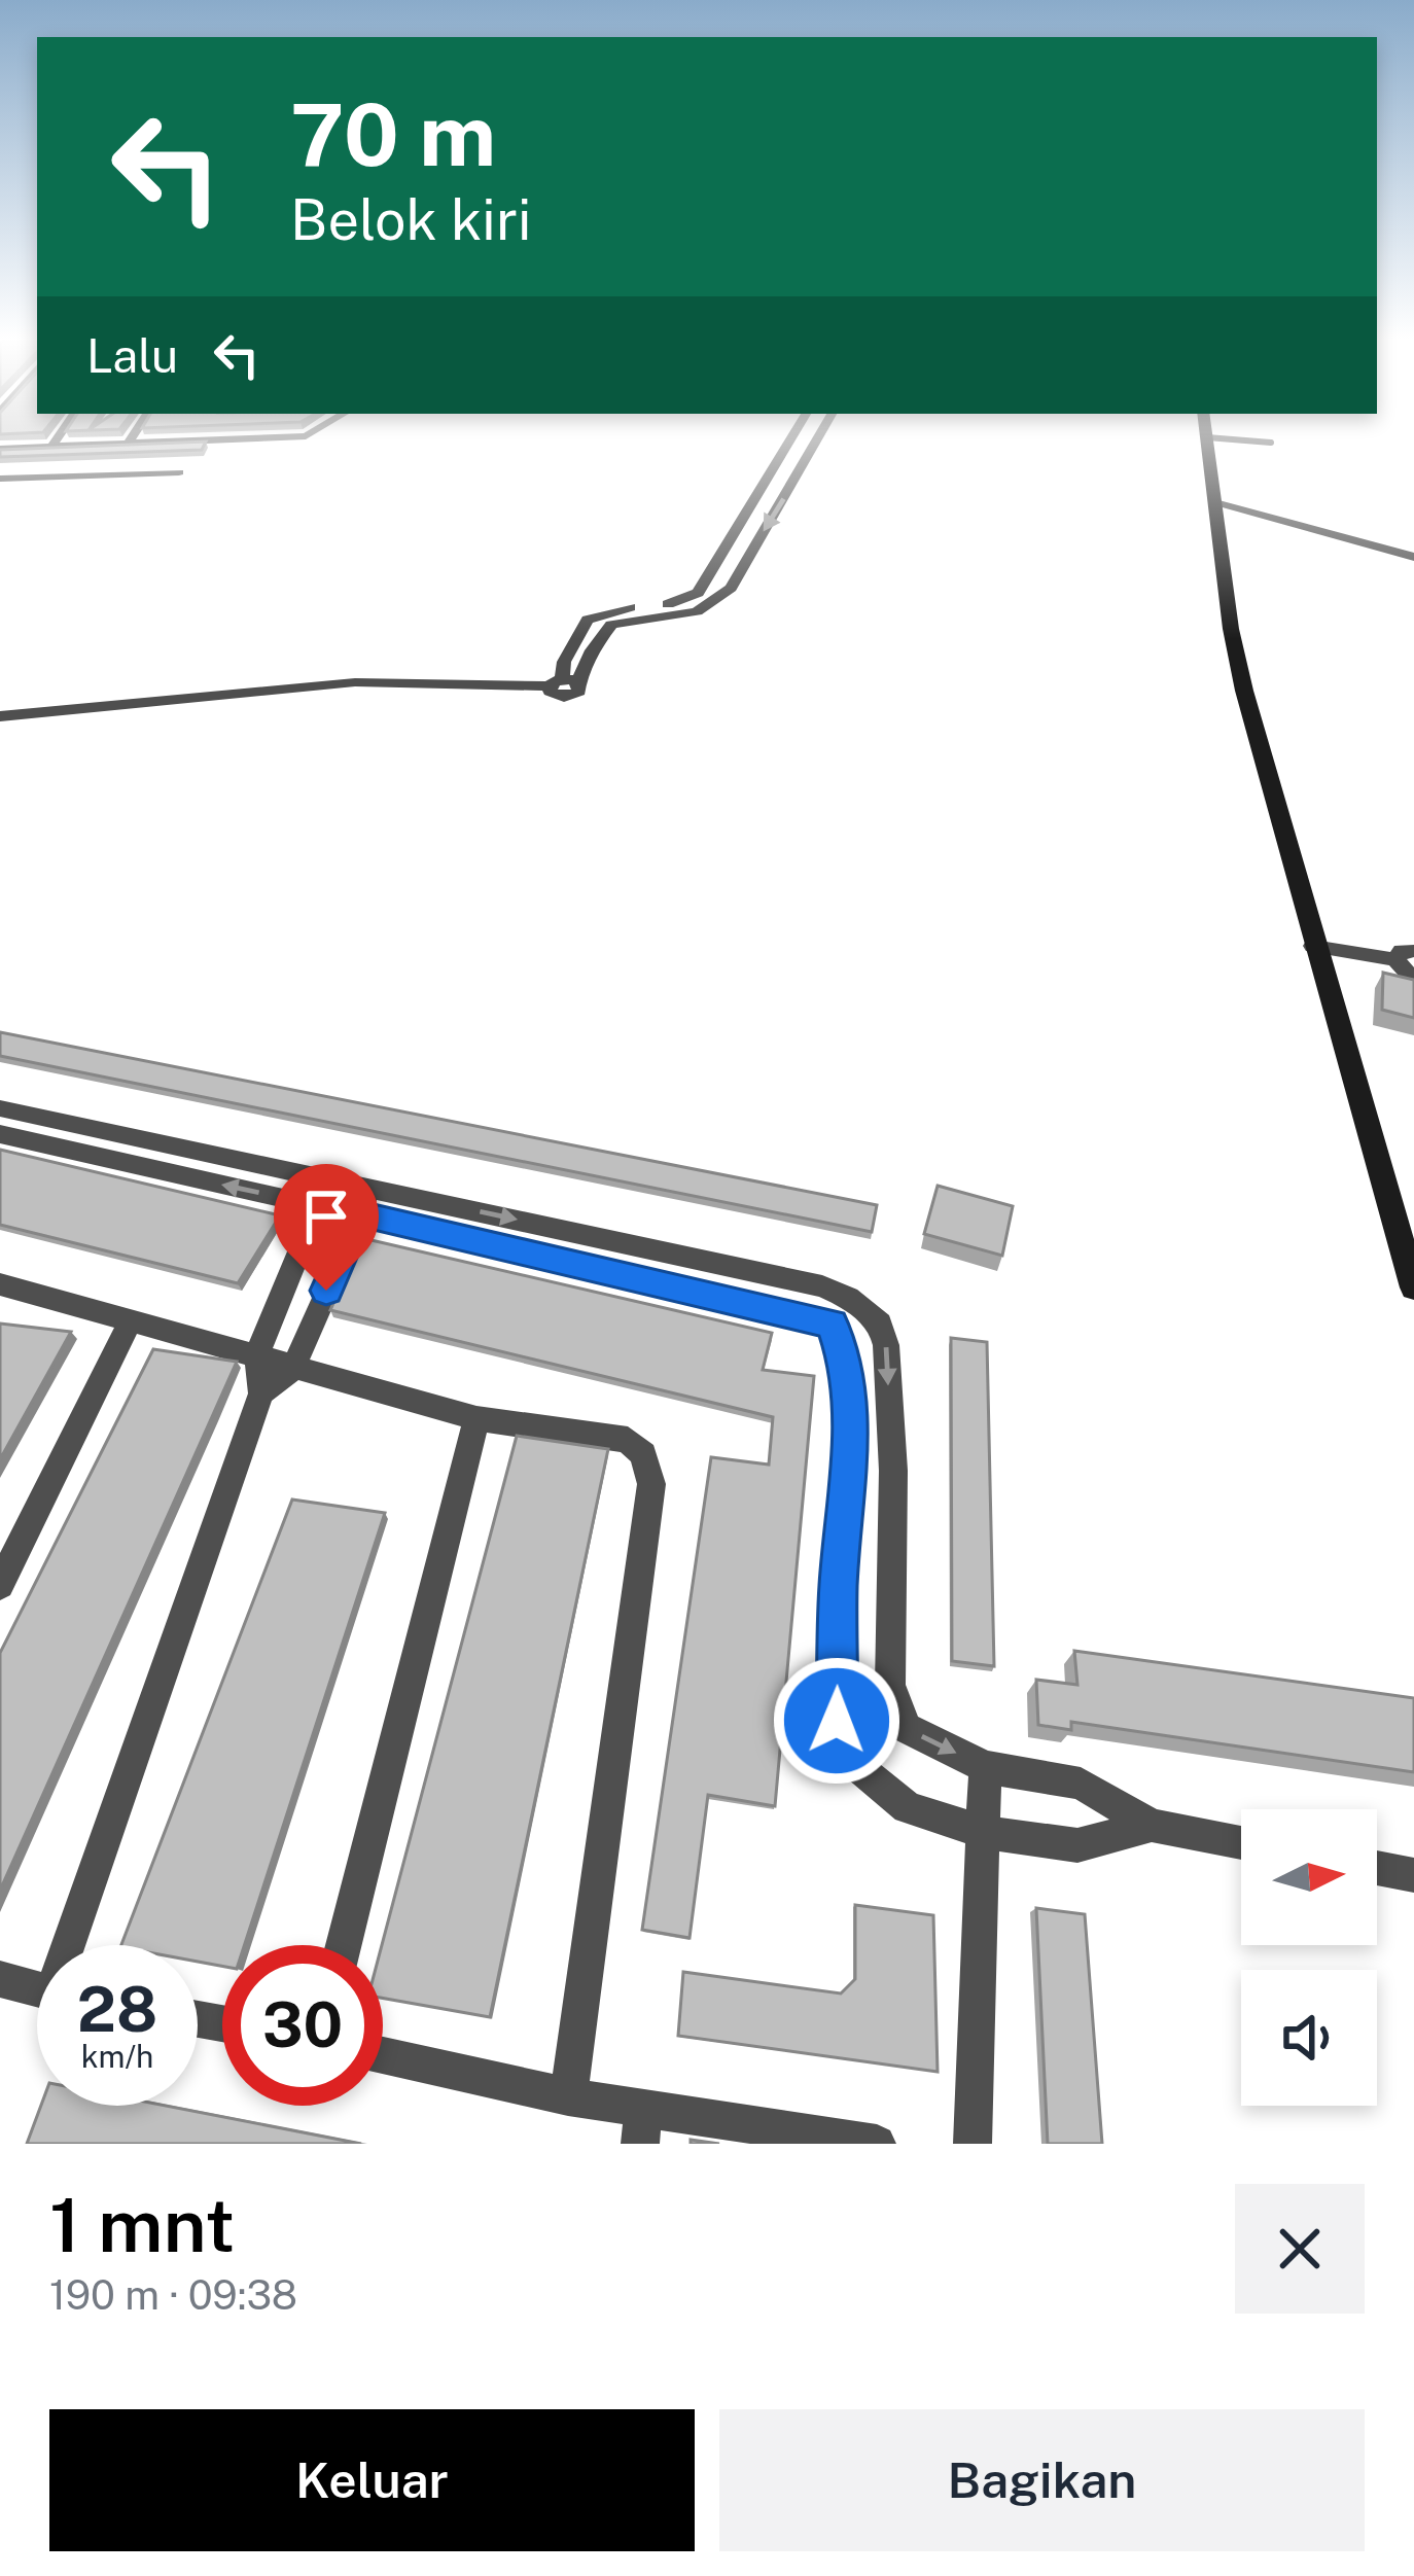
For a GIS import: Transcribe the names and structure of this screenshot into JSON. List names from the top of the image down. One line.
{"north":"right","page":{"turn":["70 m","Belok kiri"],"then":"Lalu","speed":"28 km/h","limit":"30","heading":["1 mnt","190 m · 09:38"],"buttons":["Keluar","Bagikan"]}}
